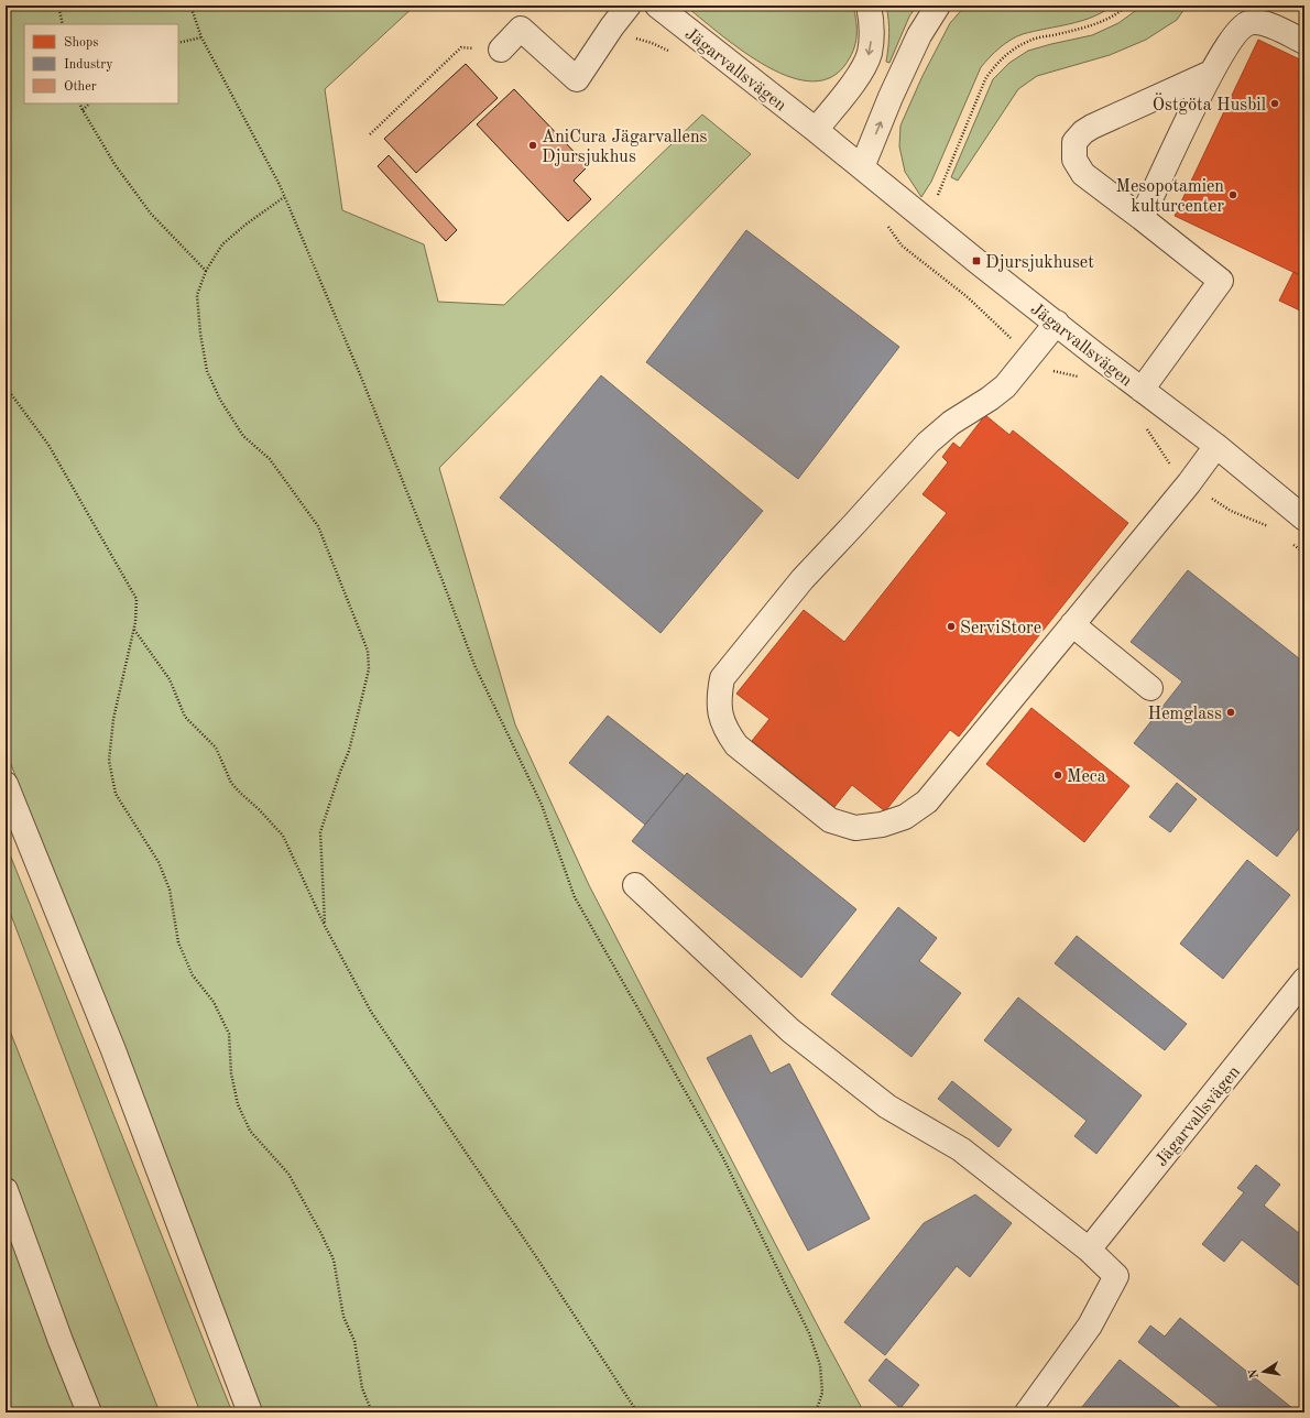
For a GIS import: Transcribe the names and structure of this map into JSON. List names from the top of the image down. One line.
{"streets":{"street":["Jägarvallsvägen"]},"places":{"other":["Östgöta Husbil","AniCura Jägarvallens Djursjukhus","Mesopotamien kulturcenter","ServiStore","Hemglass","Meca"],"transit":["Djursjukhuset"]},"legend":["Shops","Industry","Other"],"north":"left"}
